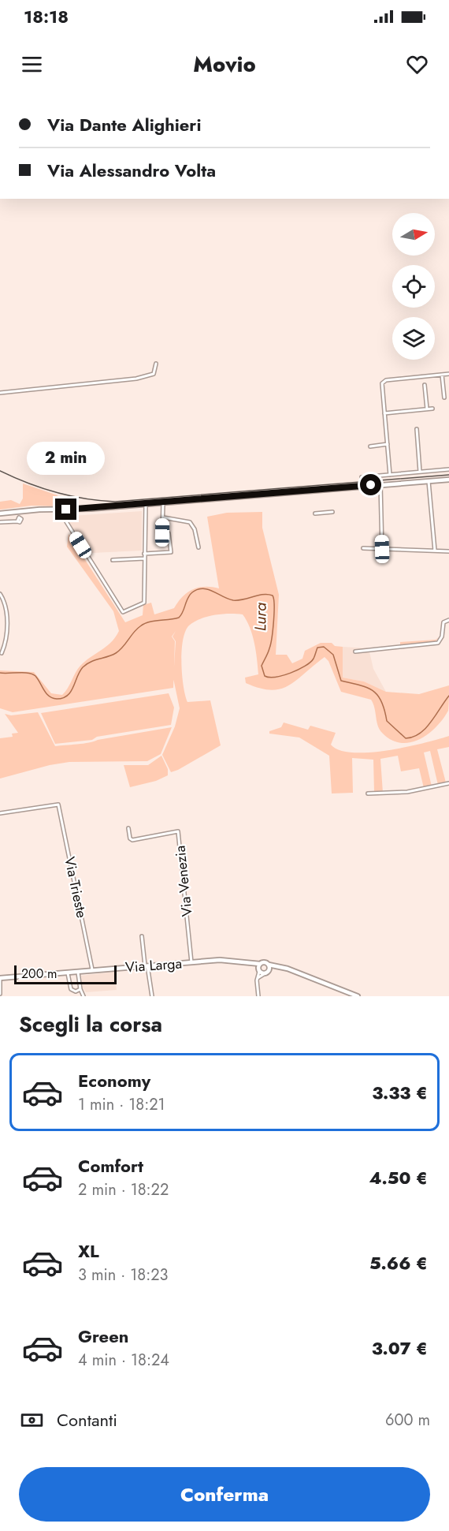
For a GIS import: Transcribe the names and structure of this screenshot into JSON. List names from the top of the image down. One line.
{"streets":{"street":["Via Venezia","Via Trieste","Via Larga"]},"crossings":[["Via Venezia","Via Larga"],["Via Trieste","Via Larga"]],"water":["Lura"],"scale_bar":"200 m","north":"right","page":{"status":"18:18","header":"Movio","banner":["Via Dante Alighieri","Via Alessandro Volta"],"bubble":"2 min","scale":"200 m","heading":"Scegli la corsa","list":[{"name":"Economy","note":"1 min · 18:21","value":"3.33 €"},{"name":"Comfort","note":"2 min · 18:22","value":"4.50 €"},{"name":"XL","note":"3 min · 18:23","value":"5.66 €"},{"name":"Green","note":"4 min · 18:24","value":"3.07 €"}],"pay":["Contanti","600 m"],"buttons":"Conferma"}}
